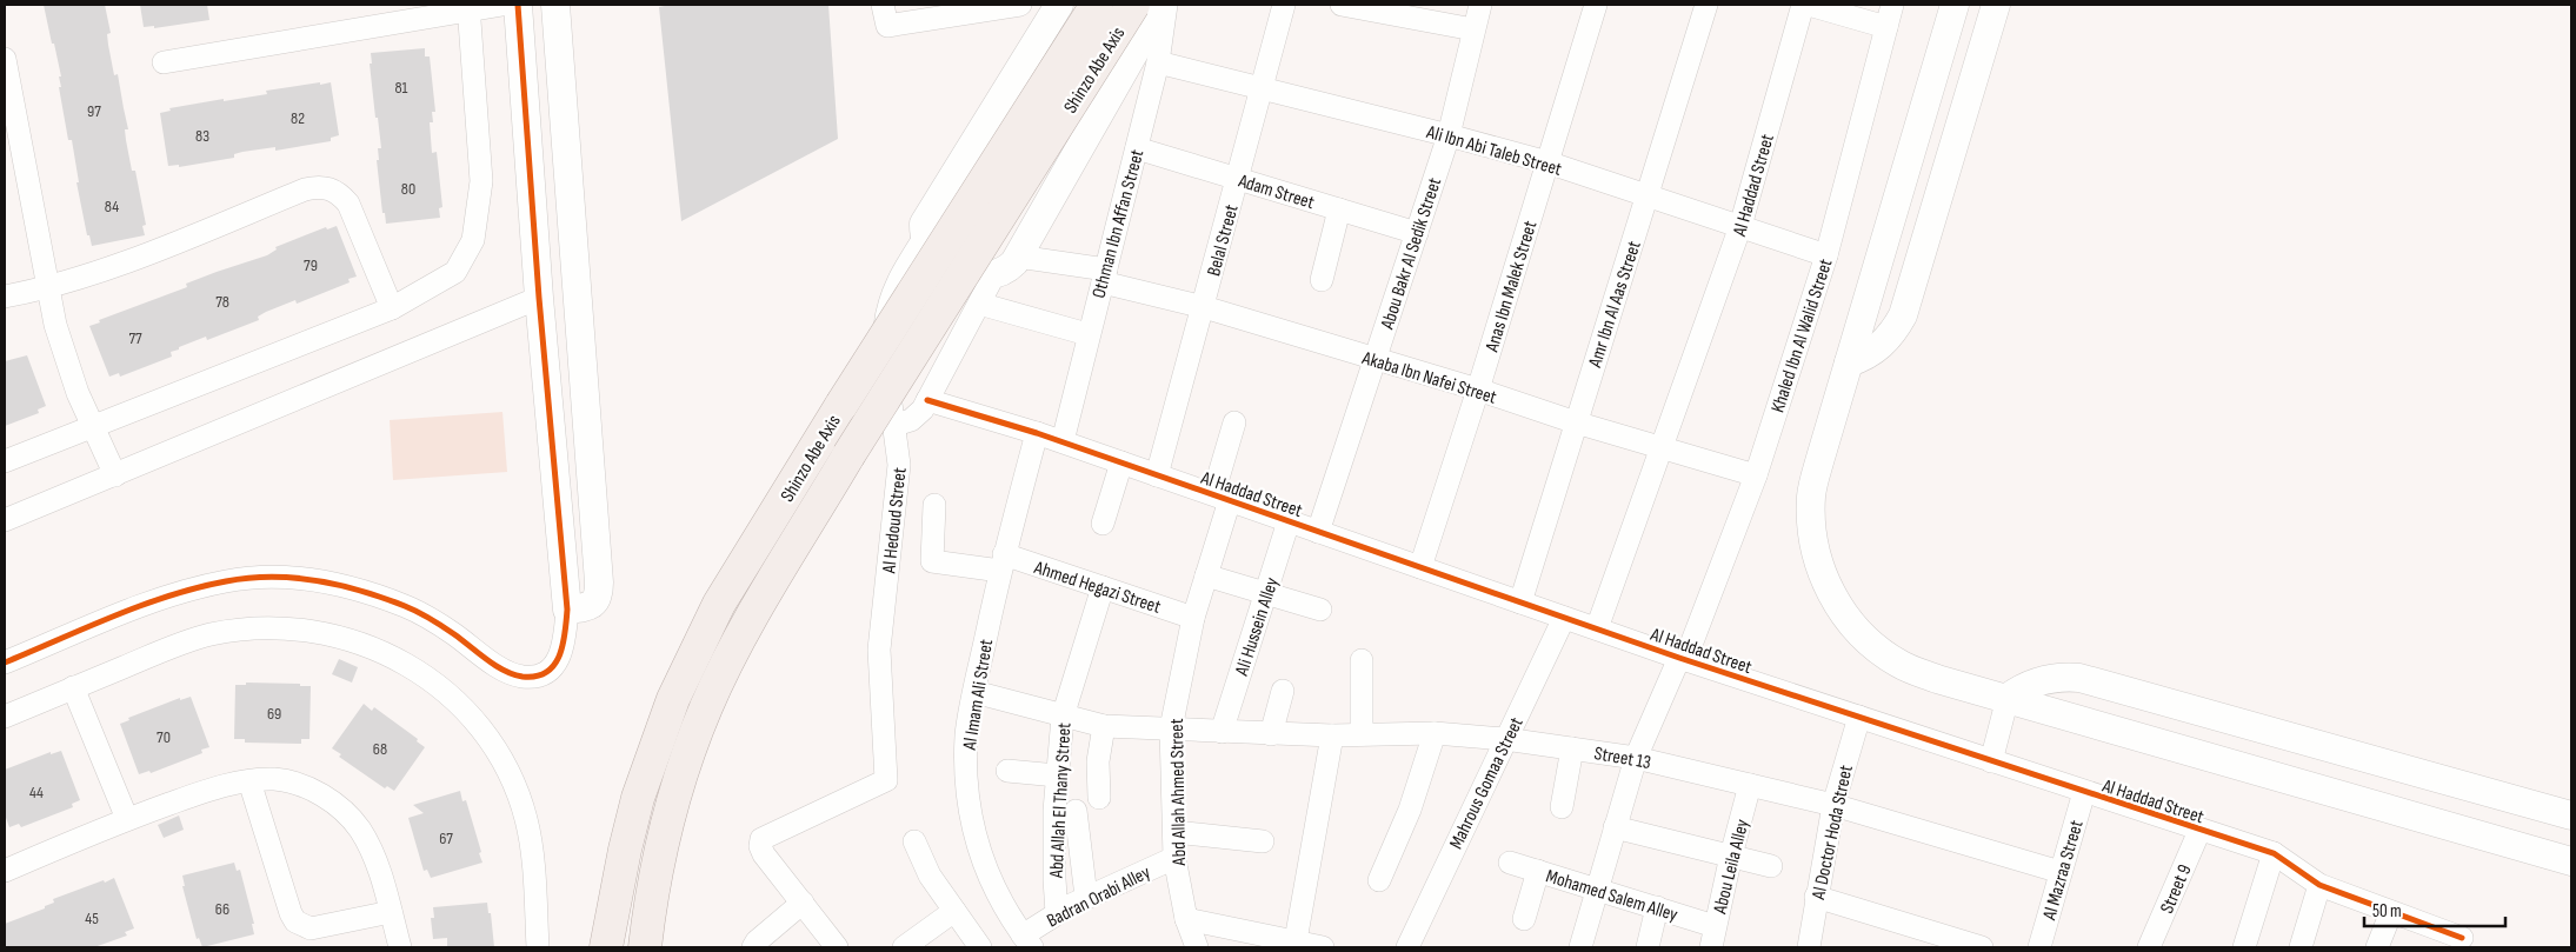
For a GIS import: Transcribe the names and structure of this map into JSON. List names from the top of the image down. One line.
{"streets":{"main road":["Shinzo Abe Axis"],"street":["Ali Ibn Abi Taleb Street","Al Haddad Street","Adam Street","Othman Ibn Affan Street","Belal Street","Abou Bakr Al Sedik Street","Anas Ibn Malek Street","Amr Ibn Al Aas Street","Khaled Ibn Al Walid Street","Akaba Ibn Nafei Street","Al Hedoud Street","Ahmed Hegazi Street","Ali Hussein Alley","Al Imam Ali Street","Street 13","Mahrous Gomaa Street","Abd Allah Ahmed Street","Abd Allah El Thany Street","Al Doctor Hoda Street","Abou Leila Alley","Al Mazraa Street","Street 9","Mohamed Salem Alley","Badran Orabi Alley"]},"crossings":[["Ali Ibn Abi Taleb Street","Al Haddad Street"],["Ali Ibn Abi Taleb Street","Othman Ibn Affan Street"],["Ali Ibn Abi Taleb Street","Belal Street"],["Ali Ibn Abi Taleb Street","Abou Bakr Al Sedik Street"],["Ali Ibn Abi Taleb Street","Anas Ibn Malek Street"],["Ali Ibn Abi Taleb Street","Amr Ibn Al Aas Street"],["Ali Ibn Abi Taleb Street","Khaled Ibn Al Walid Street"],["Al Haddad Street","Othman Ibn Affan Street"],["Al Haddad Street","Belal Street"],["Al Haddad Street","Abou Bakr Al Sedik Street"],["Al Haddad Street","Anas Ibn Malek Street"],["Al Haddad Street","Amr Ibn Al Aas Street"],["Al Haddad Street","Khaled Ibn Al Walid Street"],["Al Haddad Street","Akaba Ibn Nafei Street"],["Al Haddad Street","Ali Hussein Alley"],["Al Haddad Street","Al Imam Ali Street"],["Al Haddad Street","Mahrous Gomaa Street"],["Al Haddad Street","Abd Allah Ahmed Street"],["Al Haddad Street","Al Doctor Hoda Street"],["Al Haddad Street","Al Mazraa Street"],["Al Haddad Street","Street 9"],["Adam Street","Othman Ibn Affan Street"],["Adam Street","Belal Street"],["Adam Street","Abou Bakr Al Sedik Street"],["Othman Ibn Affan Street","Akaba Ibn Nafei Street"],["Belal Street","Akaba Ibn Nafei Street"],["Abou Bakr Al Sedik Street","Akaba Ibn Nafei Street"],["Anas Ibn Malek Street","Akaba Ibn Nafei Street"],["Amr Ibn Al Aas Street","Akaba Ibn Nafei Street"],["Khaled Ibn Al Walid Street","Akaba Ibn Nafei Street"],["Khaled Ibn Al Walid Street","Street 13"],["Khaled Ibn Al Walid Street","Mohamed Salem Alley"],["Ahmed Hegazi Street","Al Imam Ali Street"],["Ahmed Hegazi Street","Abd Allah Ahmed Street"],["Ahmed Hegazi Street","Abd Allah El Thany Street"],["Ali Hussein Alley","Street 13"],["Al Imam Ali Street","Street 13"],["Al Imam Ali Street","Badran Orabi Alley"],["Street 13","Mahrous Gomaa Street"],["Street 13","Abd Allah Ahmed Street"],["Street 13","Abd Allah El Thany Street"],["Street 13","Al Doctor Hoda Street"],["Street 13","Abou Leila Alley"],["Street 13","Al Mazraa Street"],["Abd Allah Ahmed Street","Badran Orabi Alley"],["Abd Allah El Thany Street","Badran Orabi Alley"],["Abou Leila Alley","Mohamed Salem Alley"]],"house_numbers":["81","97","82","83","80","84","79","78","77","69","70","68","44","67","66","45"],"scale_bar":"50 m"}
